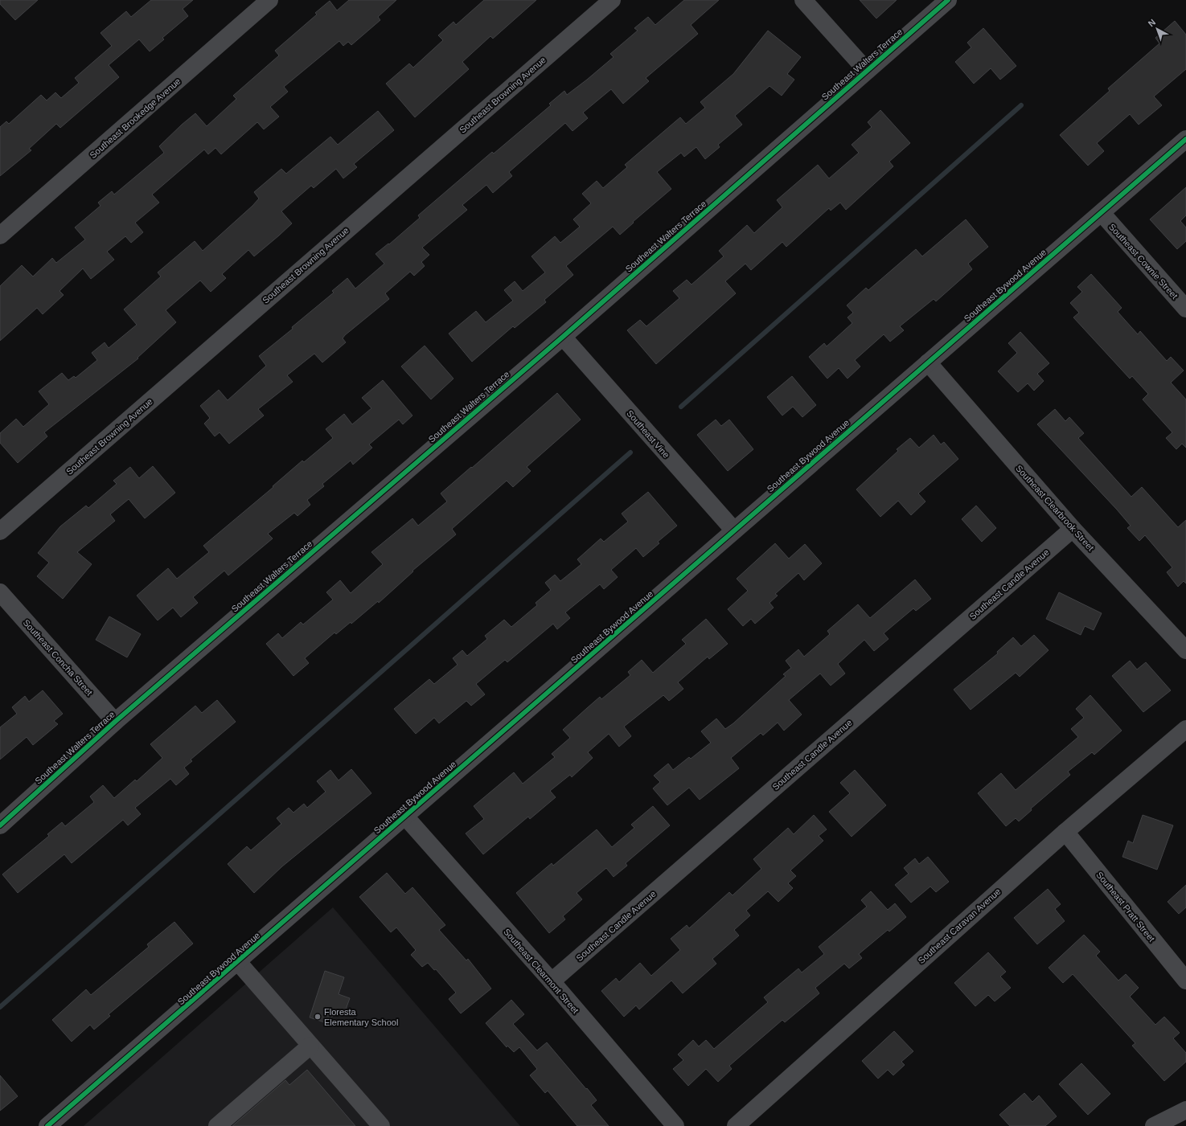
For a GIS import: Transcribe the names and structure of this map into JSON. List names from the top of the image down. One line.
{"streets":{"street":["Southeast Walters Terrace","Southeast Browning Avenue","Southeast Brookedge Avenue","Southeast Cownie Street","Southeast Bywood Avenue","Southeast Vine","Southeast Clearbrook Street","Southeast Candle Avenue","Southeast Concha Street","Southeast Pratt Street","Southeast Caravan Avenue","Southeast Clearmont Street"]},"crossings":[["Southeast Walters Terrace","Southeast Vine"],["Southeast Walters Terrace","Southeast Concha Street"],["Southeast Cownie Street","Southeast Bywood Avenue"],["Southeast Bywood Avenue","Southeast Vine"],["Southeast Bywood Avenue","Southeast Clearbrook Street"],["Southeast Bywood Avenue","Southeast Clearmont Street"],["Southeast Clearbrook Street","Southeast Candle Avenue"],["Southeast Candle Avenue","Southeast Clearmont Street"],["Southeast Pratt Street","Southeast Caravan Avenue"]],"places":["Floresta Elementary School"],"north":"top left"}
